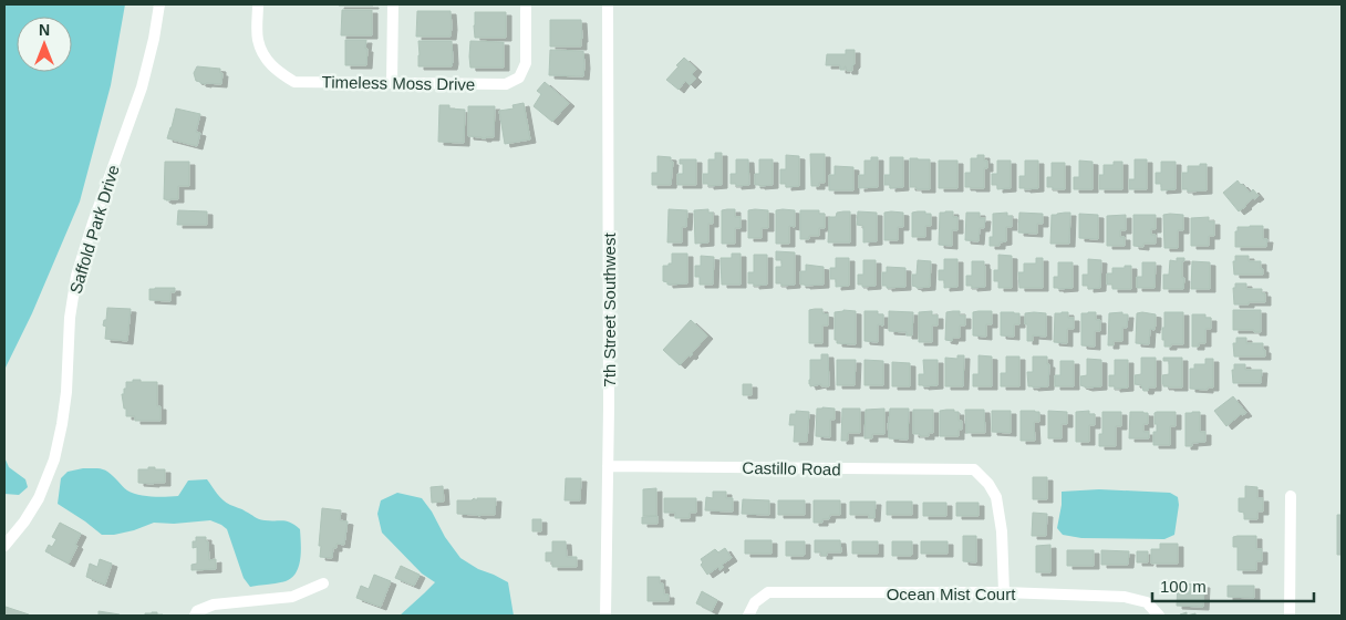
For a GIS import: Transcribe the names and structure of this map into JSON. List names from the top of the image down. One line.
{"streets":{"street":["Timeless Moss Drive","Saffold Park Drive","7th Street Southwest","Castillo Road","Ocean Mist Court"]},"crossings":[["7th Street Southwest","Castillo Road"],["Castillo Road","Ocean Mist Court"]],"scale_bar":"100 m","north":"top"}
